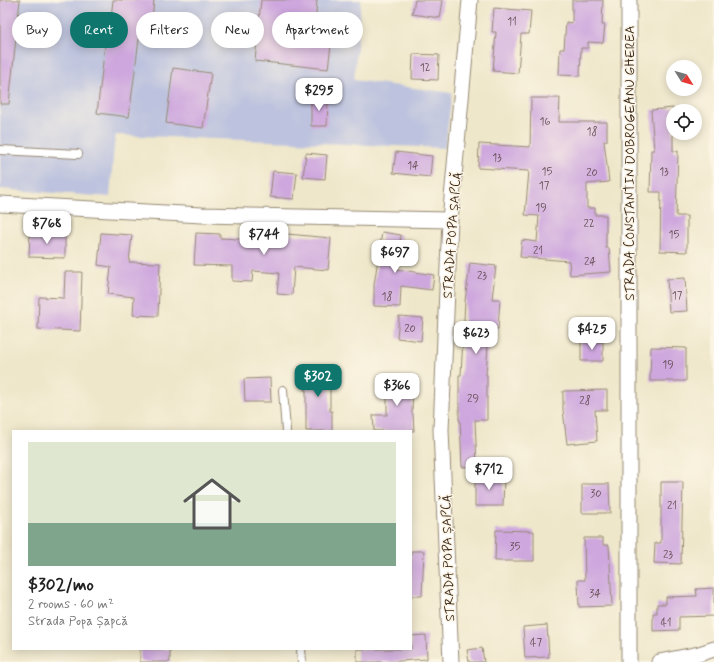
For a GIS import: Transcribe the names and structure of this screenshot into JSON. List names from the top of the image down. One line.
{"streets":{"street":["STRADA CONSTANTIN DOBROGEANU GHEREA","STRADA POPA ȘAPCĂ"]},"house_numbers":["11","12","16","18","13","14","15","13","20","17","19","22","15","21","24","23","17","18","20","19","29","28","30","21","35","23","34","41","47"],"north":"bottom right","page":{"chip":["Buy","Rent","Filters","New","Apartment"],"price":["$295","$768","$744","$697","$425","$623","$302","$366","$712"],"list":[{"name":"$302/mo","note":"2 rooms · 60 m² · Strada Popa Șapcă"}]}}
